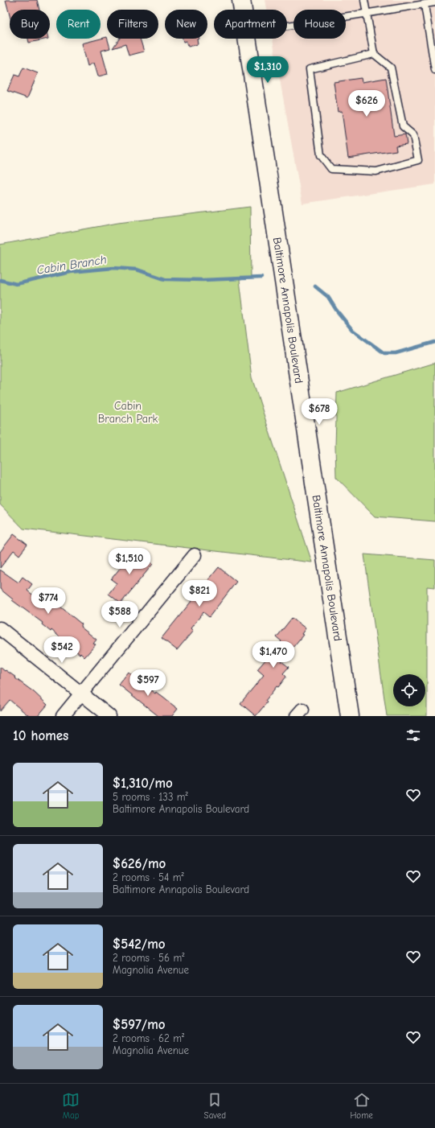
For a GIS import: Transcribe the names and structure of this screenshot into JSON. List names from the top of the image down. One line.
{"streets":{"main road":["Baltimore Annapolis Boulevard"]},"water":["Cabin Branch"],"parks":["Cabin Branch Park"],"page":{"chip":["Buy","Rent","Filters","New","Apartment","House"],"price":["$1,310","$626","$678","$1,510","$821","$774","$588","$542","$1,470","$597"],"heading":"10 homes","list":[{"name":"$1,310/mo","note":"5 rooms · 133 m² · Baltimore Annapolis Boulevard"},{"name":"$626/mo","note":"2 rooms · 54 m² · Baltimore Annapolis Boulevard"},{"name":"$542/mo","note":"2 rooms · 56 m² · Magnolia Avenue"},{"name":"$597/mo","note":"2 rooms · 62 m² · Magnolia Avenue"}],"tabs":["Map","Saved","Home"]}}
